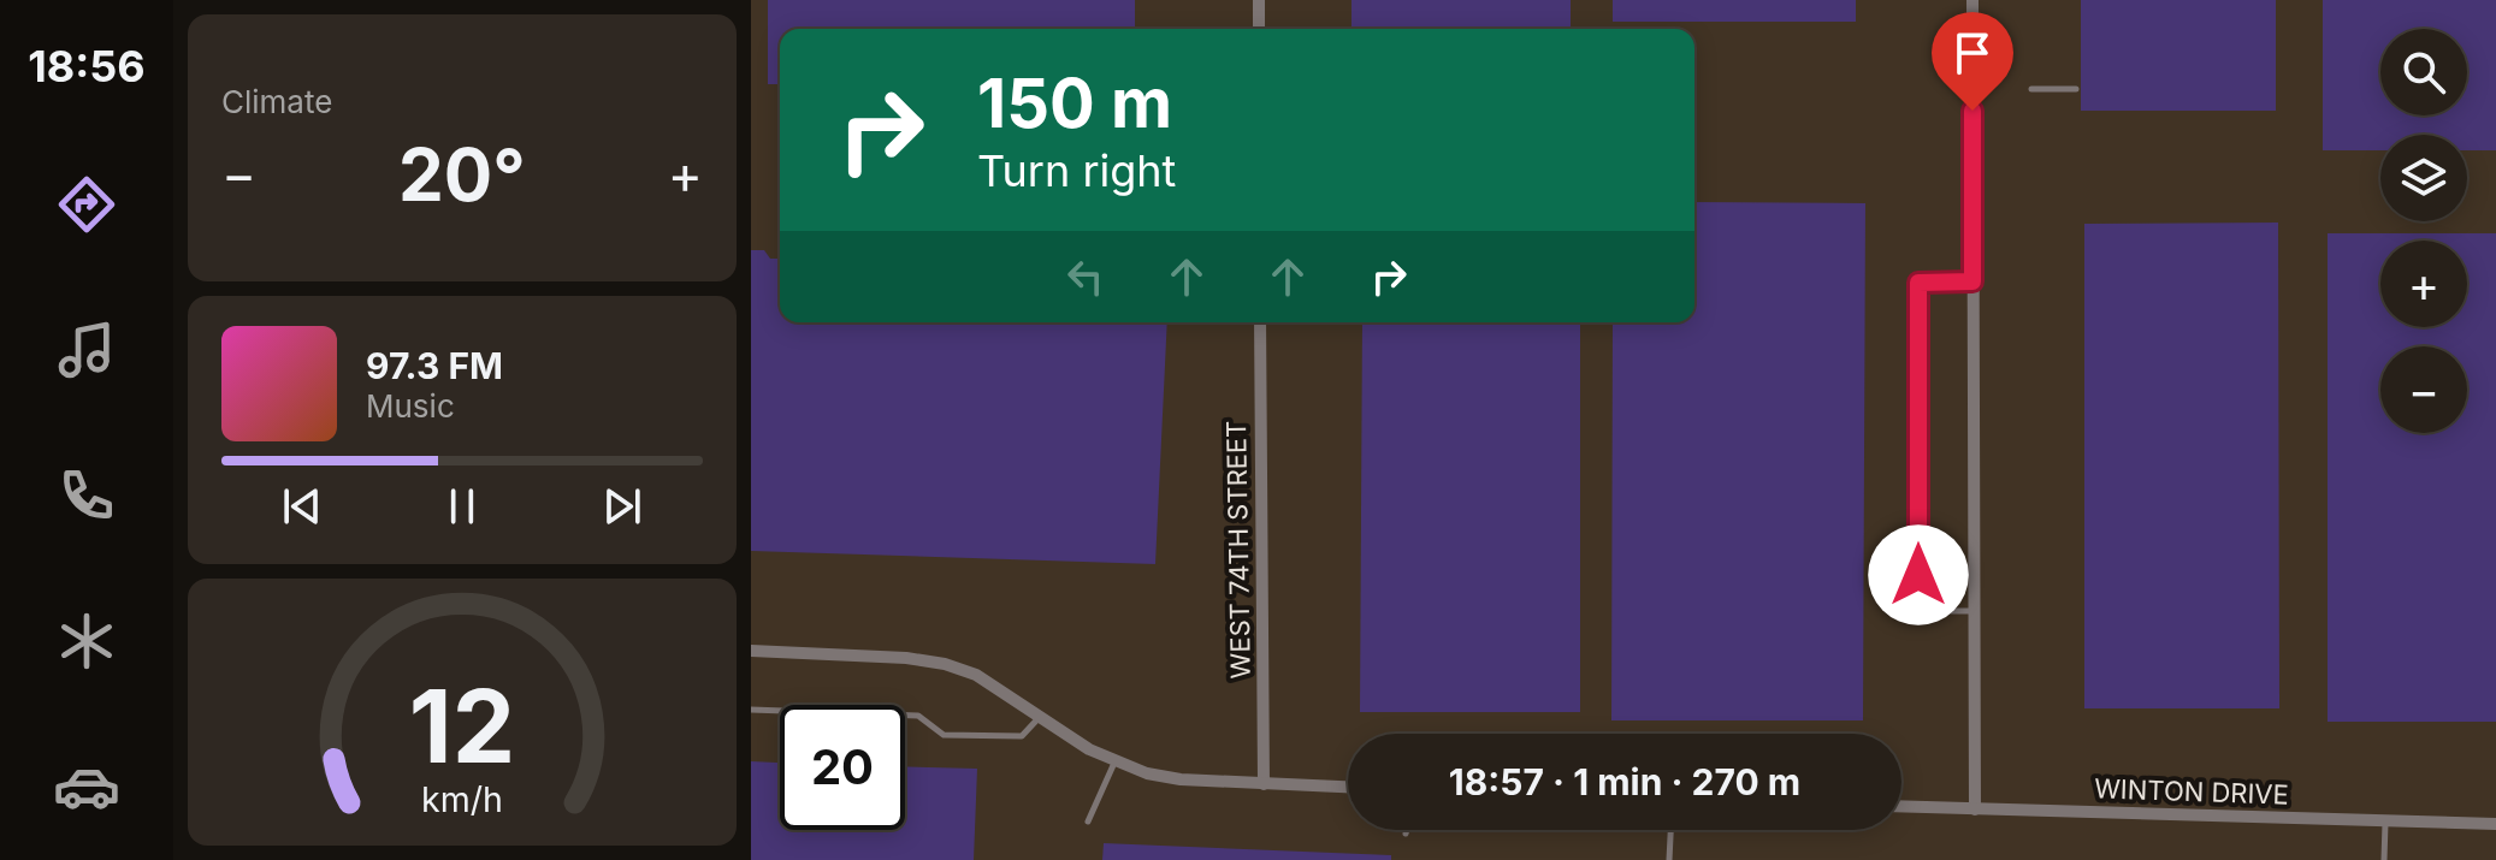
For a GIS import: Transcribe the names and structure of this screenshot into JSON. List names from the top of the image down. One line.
{"streets":{"street":["WEST 74TH STREET","WINTON DRIVE"]},"page":{"tabs":"18:56","tile":"Climate","map_buttons":["+","−"],"turn":["150 m","Turn right"],"heat":["−","20°","+"],"song":["97.3 FM","Music"],"limit":"20","trip":"18:57 · 1 min · 270 m","gauge":["12","km/h"]}}
